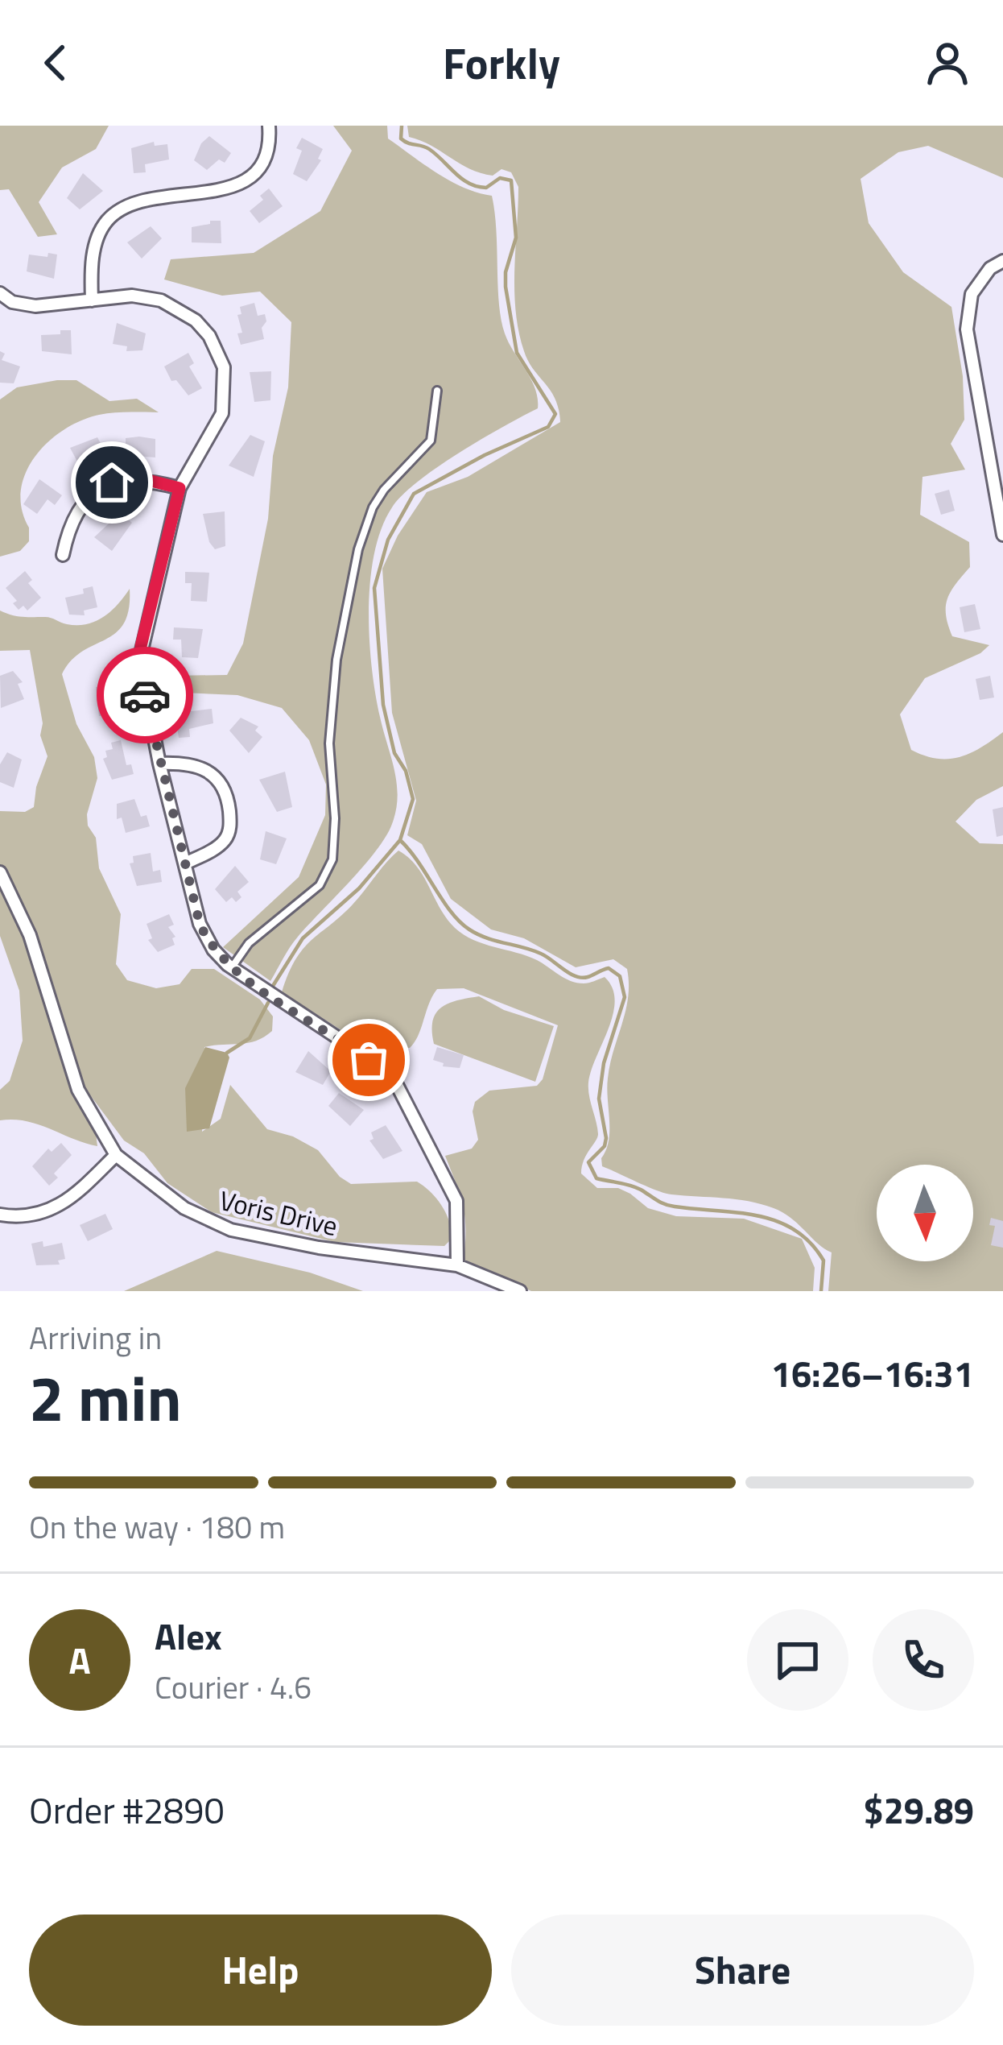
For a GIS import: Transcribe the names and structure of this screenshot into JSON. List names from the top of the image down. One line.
{"streets":{"street":["Voris Drive"]},"north":"bottom","page":{"header":"Forkly","heading":["2 min","Arriving in","16:26–16:31"],"panel":["Alex","Courier · 4.6","Order #2890","$29.89"],"bar":"On the way · 180 m","round":"A","buttons":["Help","Share"]}}
